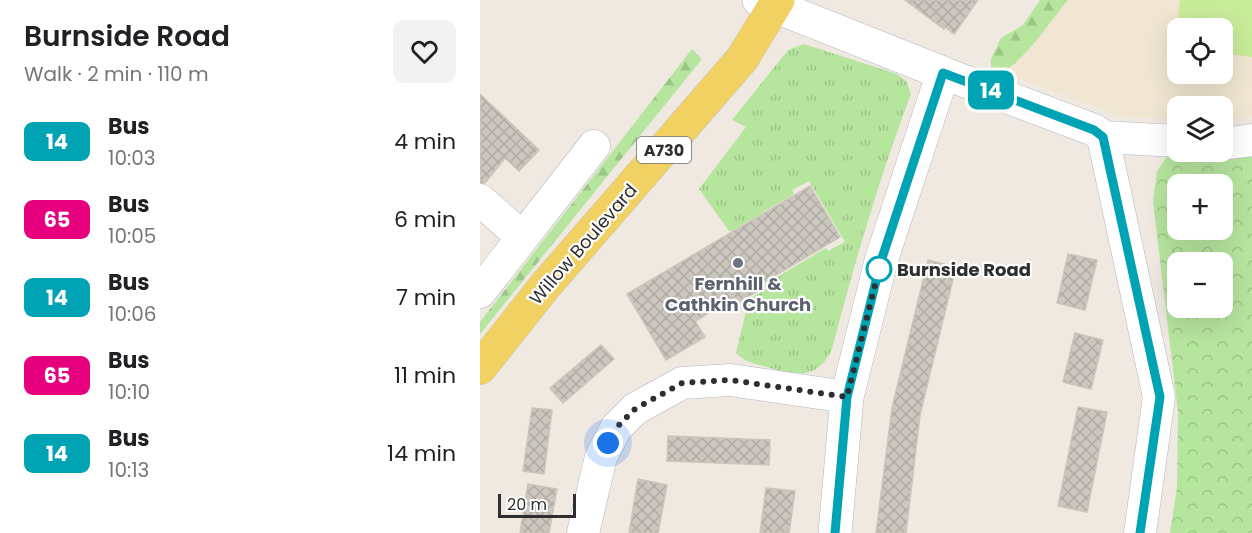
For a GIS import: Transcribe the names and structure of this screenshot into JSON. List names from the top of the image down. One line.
{"streets":{"main road":["A730","Willow Boulevard"]},"places":["Fernhill & Cathkin Church","Burnside Road"],"lines":["bus line 14"],"scale_bar":"20 m","page":{"heading":["Burnside Road","Walk · 2 min · 110 m"],"on_map":"14","map_buttons":["+","−"],"list":[{"mark":"14","name":"Bus","note":"10:03","value":"4 min"},{"mark":"65","name":"Bus","note":"10:05","value":"6 min"},{"mark":"14","name":"Bus","note":"10:06","value":"7 min"},{"mark":"65","name":"Bus","note":"10:10","value":"11 min"},{"mark":"14","name":"Bus","note":"10:13","value":"14 min"}],"scale":"20 m"}}
